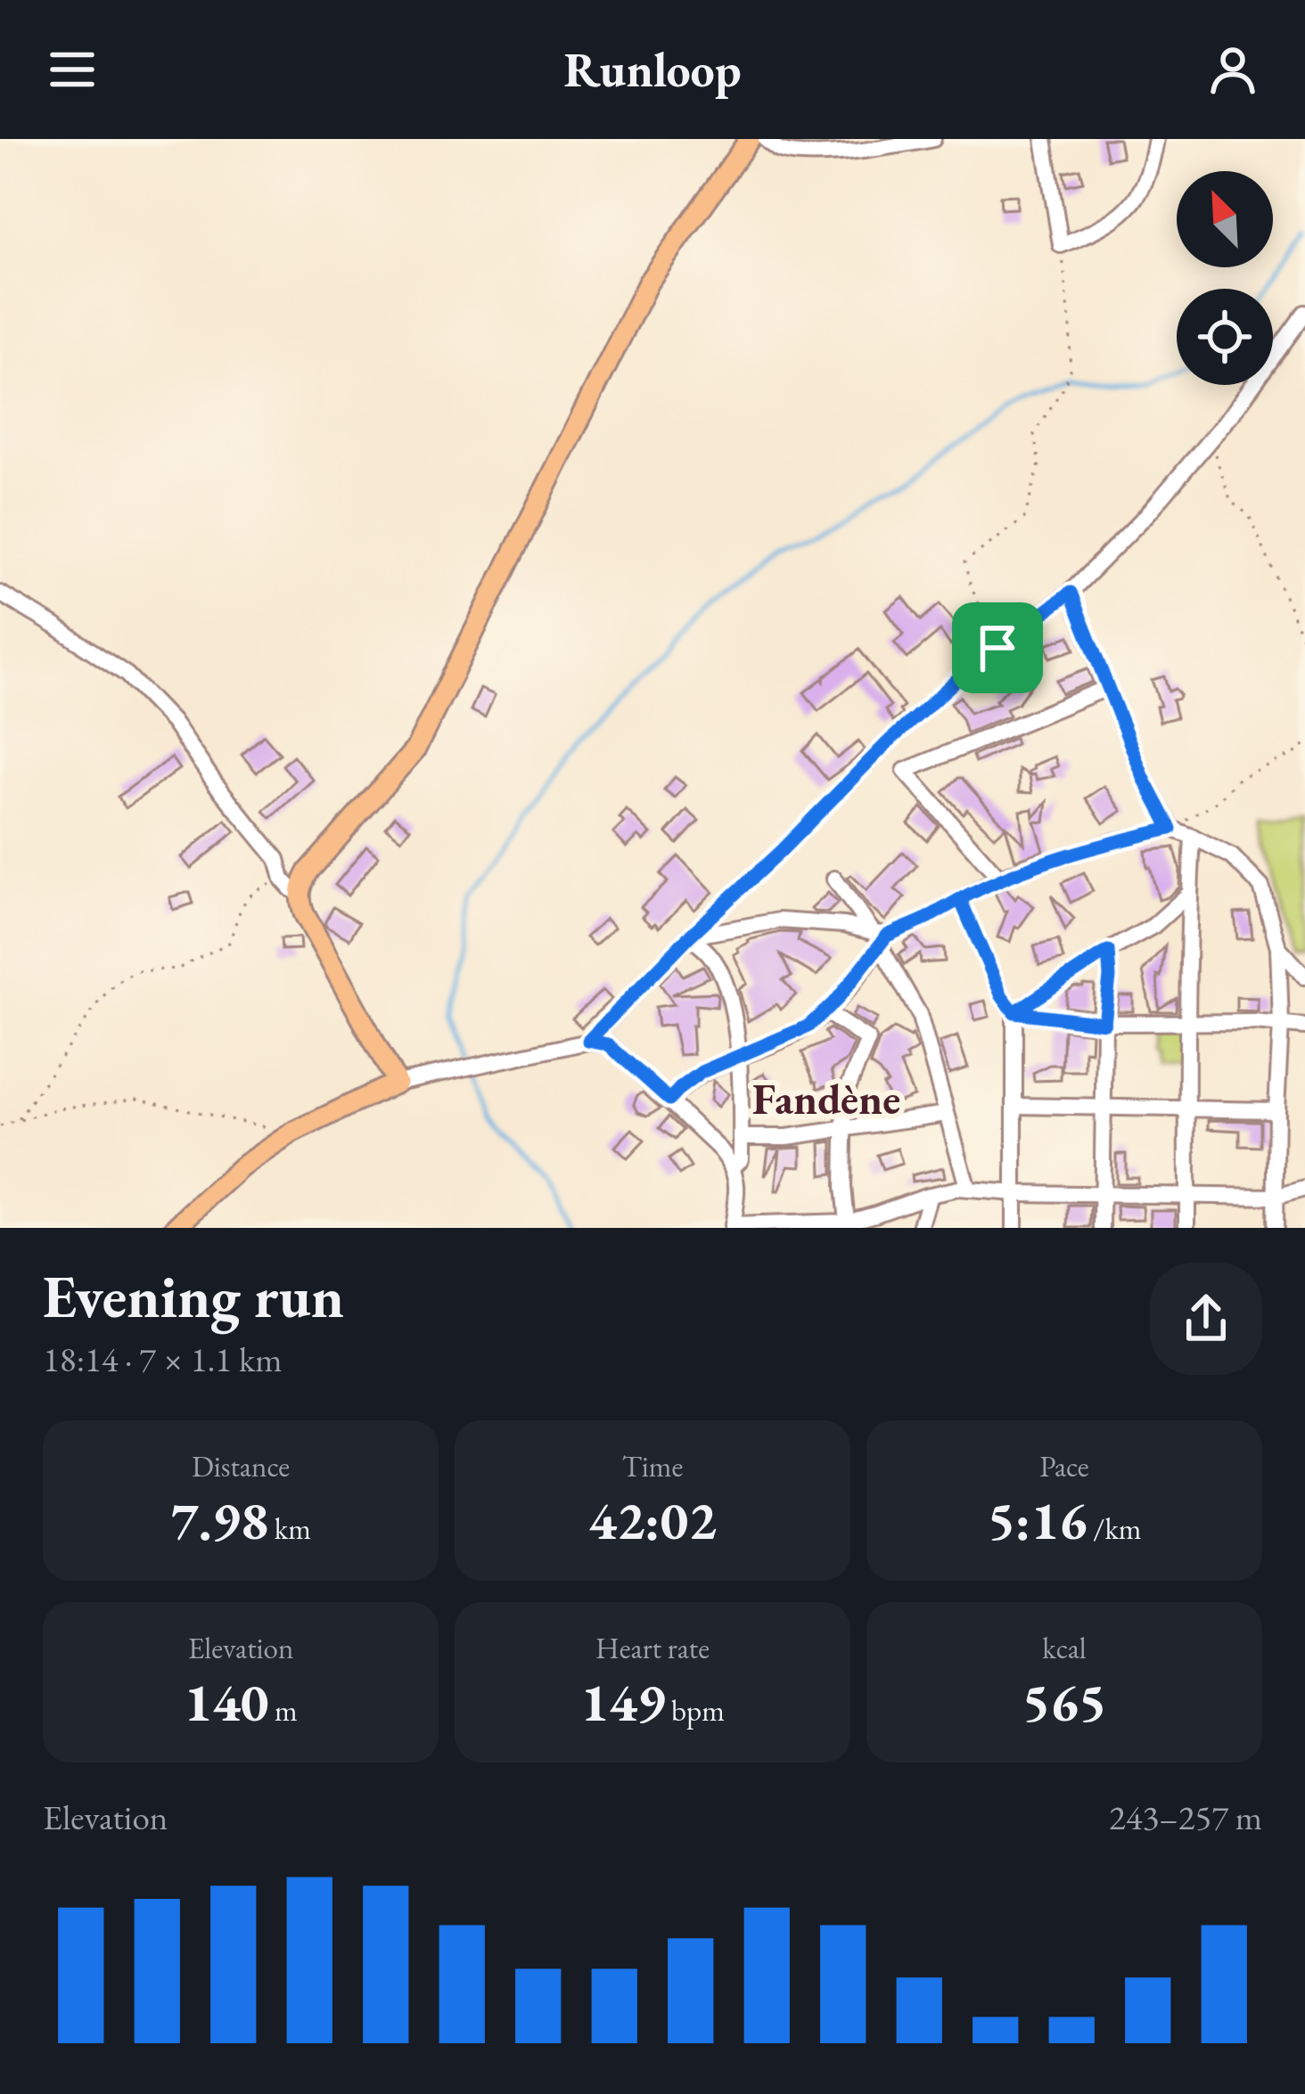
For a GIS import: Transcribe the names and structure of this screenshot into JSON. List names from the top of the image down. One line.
{"districts":["Fandène"],"north":"top left","page":{"header":"Runloop","heading":["Evening run","18:14 · 7 × 1.1 km"],"stats":[["Distance","7.98 km"],["Time","42:02"],["Pace","5:16 /km"],["Elevation","140 m"],["Heart rate","149 bpm"],["kcal","565"]],"chart":["Elevation","243–257 m"]}}
